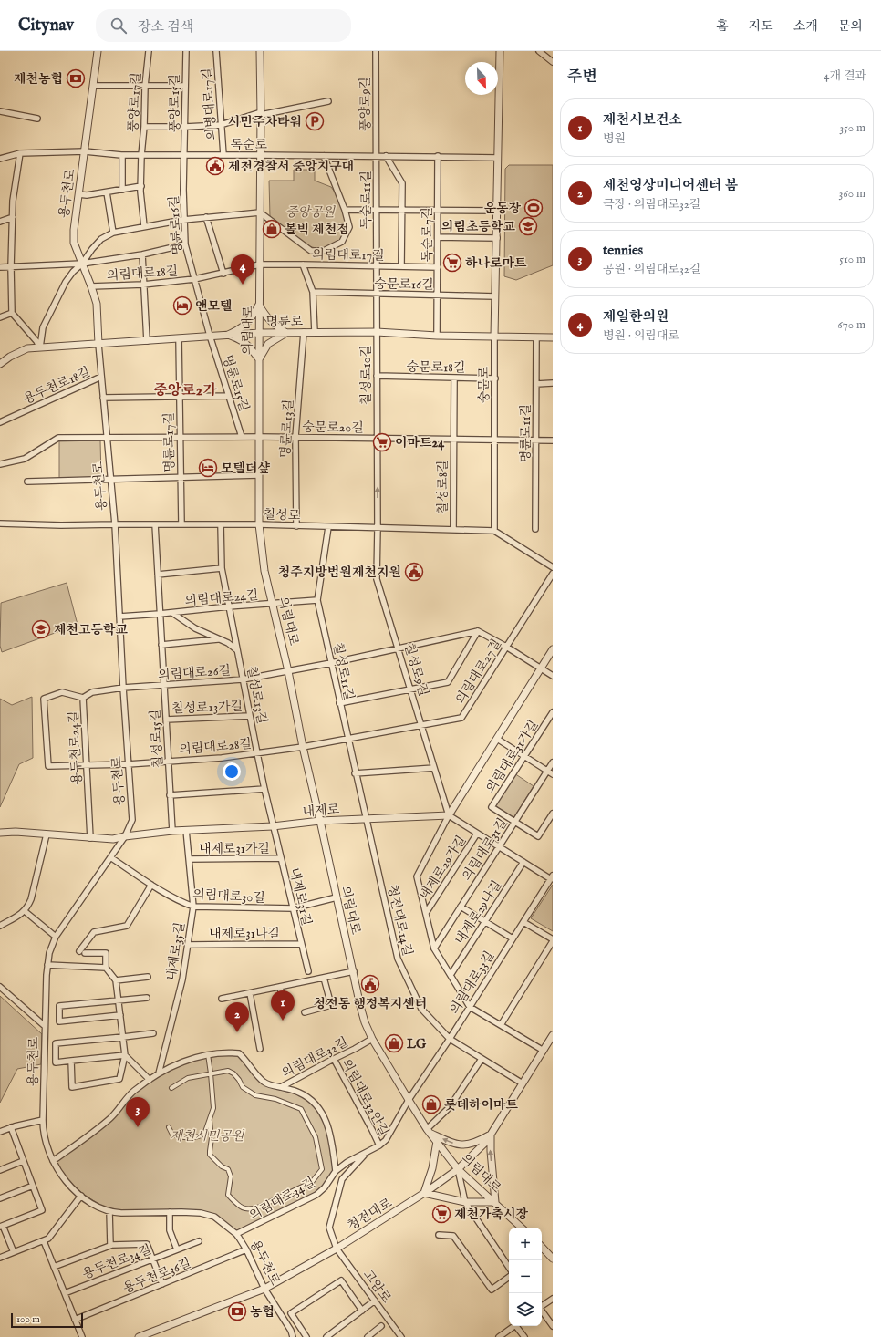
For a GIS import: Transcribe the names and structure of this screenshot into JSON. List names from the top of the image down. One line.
{"streets":{"street":["풍양로17길","풍양로15길","의병대로17길","풍양로9길","독순로","용두천로","독순로11길","명륜로16길","독순로7길","의림대로17길","의림대로18길","숭문로16길","명륜로","의림대로","숭문로18길","칠성로10길","명륜로15길","용두천로18길","숭문로","숭문로20길","명륜로13길","명륜로11길","명륜로17길","칠성로8길","칠성로","의림대로24길","칠성로9길","칠성로11길","의림대로27길","의림대로26길","칠성로13길","칠성로13가길","칠성로15길","의림대로28길","용두천로24길","의림대로31가길","내제로","내제로31가길","의림대로31길","내제로29가길","의림대로30길","내제로31길","내제로29나길","청전대로14길","내제로31나길","내제로35길","의림대로33길","의림대로32길","의림대로32안길","의림대로34길","청전대로","용두천로34길","용두천로36길","고암로"]},"crossings":[["풍양로17길","독순로"],["풍양로15길","독순로"],["풍양로15길","명륜로16길"],["의병대로17길","독순로"],["풍양로9길","독순로"],["풍양로9길","독순로11길"],["독순로","용두천로"],["독순로","독순로11길"],["독순로","명륜로16길"],["독순로","독순로7길"],["독순로","의림대로"],["독순로","숭문로"],["용두천로","의림대로18길"],["용두천로","명륜로"],["용두천로","용두천로18길"],["용두천로","숭문로20길"],["용두천로","칠성로"],["용두천로","의림대로24길"],["용두천로","의림대로26길"],["용두천로","의림대로28길"],["용두천로","용두천로24길"],["용두천로","내제로"],["용두천로","의림대로30길"],["용두천로","의림대로32길"],["용두천로","의림대로34길"],["용두천로","청전대로"],["용두천로","용두천로36길"],["독순로11길","의림대로17길"],["독순로11길","숭문로16길"],["독순로11길","명륜로"],["독순로11길","칠성로10길"],["명륜로16길","의림대로18길"],["명륜로16길","명륜로"],["명륜로16길","명륜로15길"],["독순로7길","의림대로17길"],["독순로7길","숭문로16길"],["독순로7길","명륜로"],["의림대로17길","의림대로18길"],["의림대로17길","의림대로"],["숭문로16길","숭문로"],["명륜로","의림대로"],["명륜로","칠성로10길"],["명륜로","명륜로15길"],["명륜로","숭문로"],["명륜로","명륜로13길"],["명륜로","명륜로11길"],["명륜로","명륜로17길"],["의림대로","숭문로20길"],["의림대로","칠성로"],["의림대로","의림대로24길"],["의림대로","의림대로27길"],["의림대로","의림대로26길"],["의림대로","의림대로28길"],["의림대로","내제로"],["의림대로","의림대로30길"],["의림대로","의림대로33길"],["의림대로","의림대로32길"],["의림대로","의림대로34길"],["의림대로","청전대로"],["숭문로18길","칠성로10길"],["숭문로18길","숭문로"],["숭문로18길","칠성로8길"],["칠성로10길","숭문로20길"],["칠성로10길","칠성로"],["칠성로10길","칠성로9길"],["명륜로15길","숭문로20길"],["숭문로","숭문로20길"],["숭문로","칠성로"],["숭문로20길","명륜로13길"],["숭문로20길","명륜로11길"],["숭문로20길","명륜로17길"],["숭문로20길","칠성로8길"],["명륜로13길","칠성로"],["명륜로17길","칠성로"],["칠성로8길","칠성로"],["칠성로","칠성로9길"],["칠성로","칠성로11길"],["칠성로","칠성로13길"],["칠성로","칠성로15길"],["의림대로24길","칠성로11길"],["의림대로24길","칠성로13길"],["의림대로24길","칠성로15길"],["칠성로9길","의림대로27길"],["칠성로9길","의림대로26길"],["칠성로9길","내제로"],["칠성로11길","의림대로27길"],["칠성로11길","의림대로26길"],["칠성로11길","내제로"],["칠성로11길","청전대로14길"],["의림대로27길","의림대로28길"],["의림대로26길","칠성로13길"],["의림대로26길","칠성로15길"],["의림대로26길","용두천로24길"],["칠성로13길","칠성로13가길"],["칠성로13길","의림대로28길"],["칠성로13길","내제로"],["칠성로13길","내제로31길"],["칠성로13가길","칠성로15길"],["칠성로15길","의림대로28길"],["칠성로15길","내제로"],["의림대로28길","용두천로24길"],["용두천로24길","내제로"],["의림대로31가길","의림대로31길"],["내제로","내제로31길"],["내제로","청전대로14길"],["내제로","내제로35길"],["내제로31가길","내제로31길"],["내제로31가길","내제로35길"],["의림대로30길","내제로31길"],["의림대로30길","내제로35길"],["내제로31길","내제로31나길"],["청전대로14길","의림대로33길"],["청전대로14길","청전대로"],["내제로31나길","내제로35길"],["내제로35길","의림대로32길"],["의림대로33길","의림대로34길"],["의림대로32길","의림대로32안길"],["의림대로32안길","의림대로34길"],["의림대로34길","고암로"],["청전대로","고암로"]],"one_way":["칠성로10길"],"districts":["중앙로2가"],"parks":["중앙공원","제천시민공원"],"places":{"bank":["제천농협","농협"],"parking":["시민주차타워"],"public building":["제천경찰서 중앙지구대","청주지방법원제천지원","청전동 행정복지센터"],"sports":["운동장"],"school or university":["의림초등학교","제천고등학교"],"shop":["볼빅 제천점","LG","롯데하이마트"],"supermarket":["하나로마트","이마트24","제천가축시장"],"hotel":["앤모텔","모텔더샾"]},"scale_bar":"100 m","north":"bottom right","page":{"header":"Citynav","search":"장소 검색","nav":["홈","지도","소개","문의"],"heading":["주변","4개 결과"],"list":[{"mark":"1","name":"제천시보건소","note":"병원","value":"350 m"},{"mark":"2","name":"제천영상미디어센터 봄","note":"극장 · 의림대로32길","value":"360 m"},{"mark":"3","name":"tennies","note":"공원 · 의림대로32길","value":"510 m"},{"mark":"4","name":"제일한의원","note":"병원 · 의림대로","value":"670 m"}],"pins":["4","1","2","3"],"map_buttons":["+","−"],"scale":"100 m"}}
